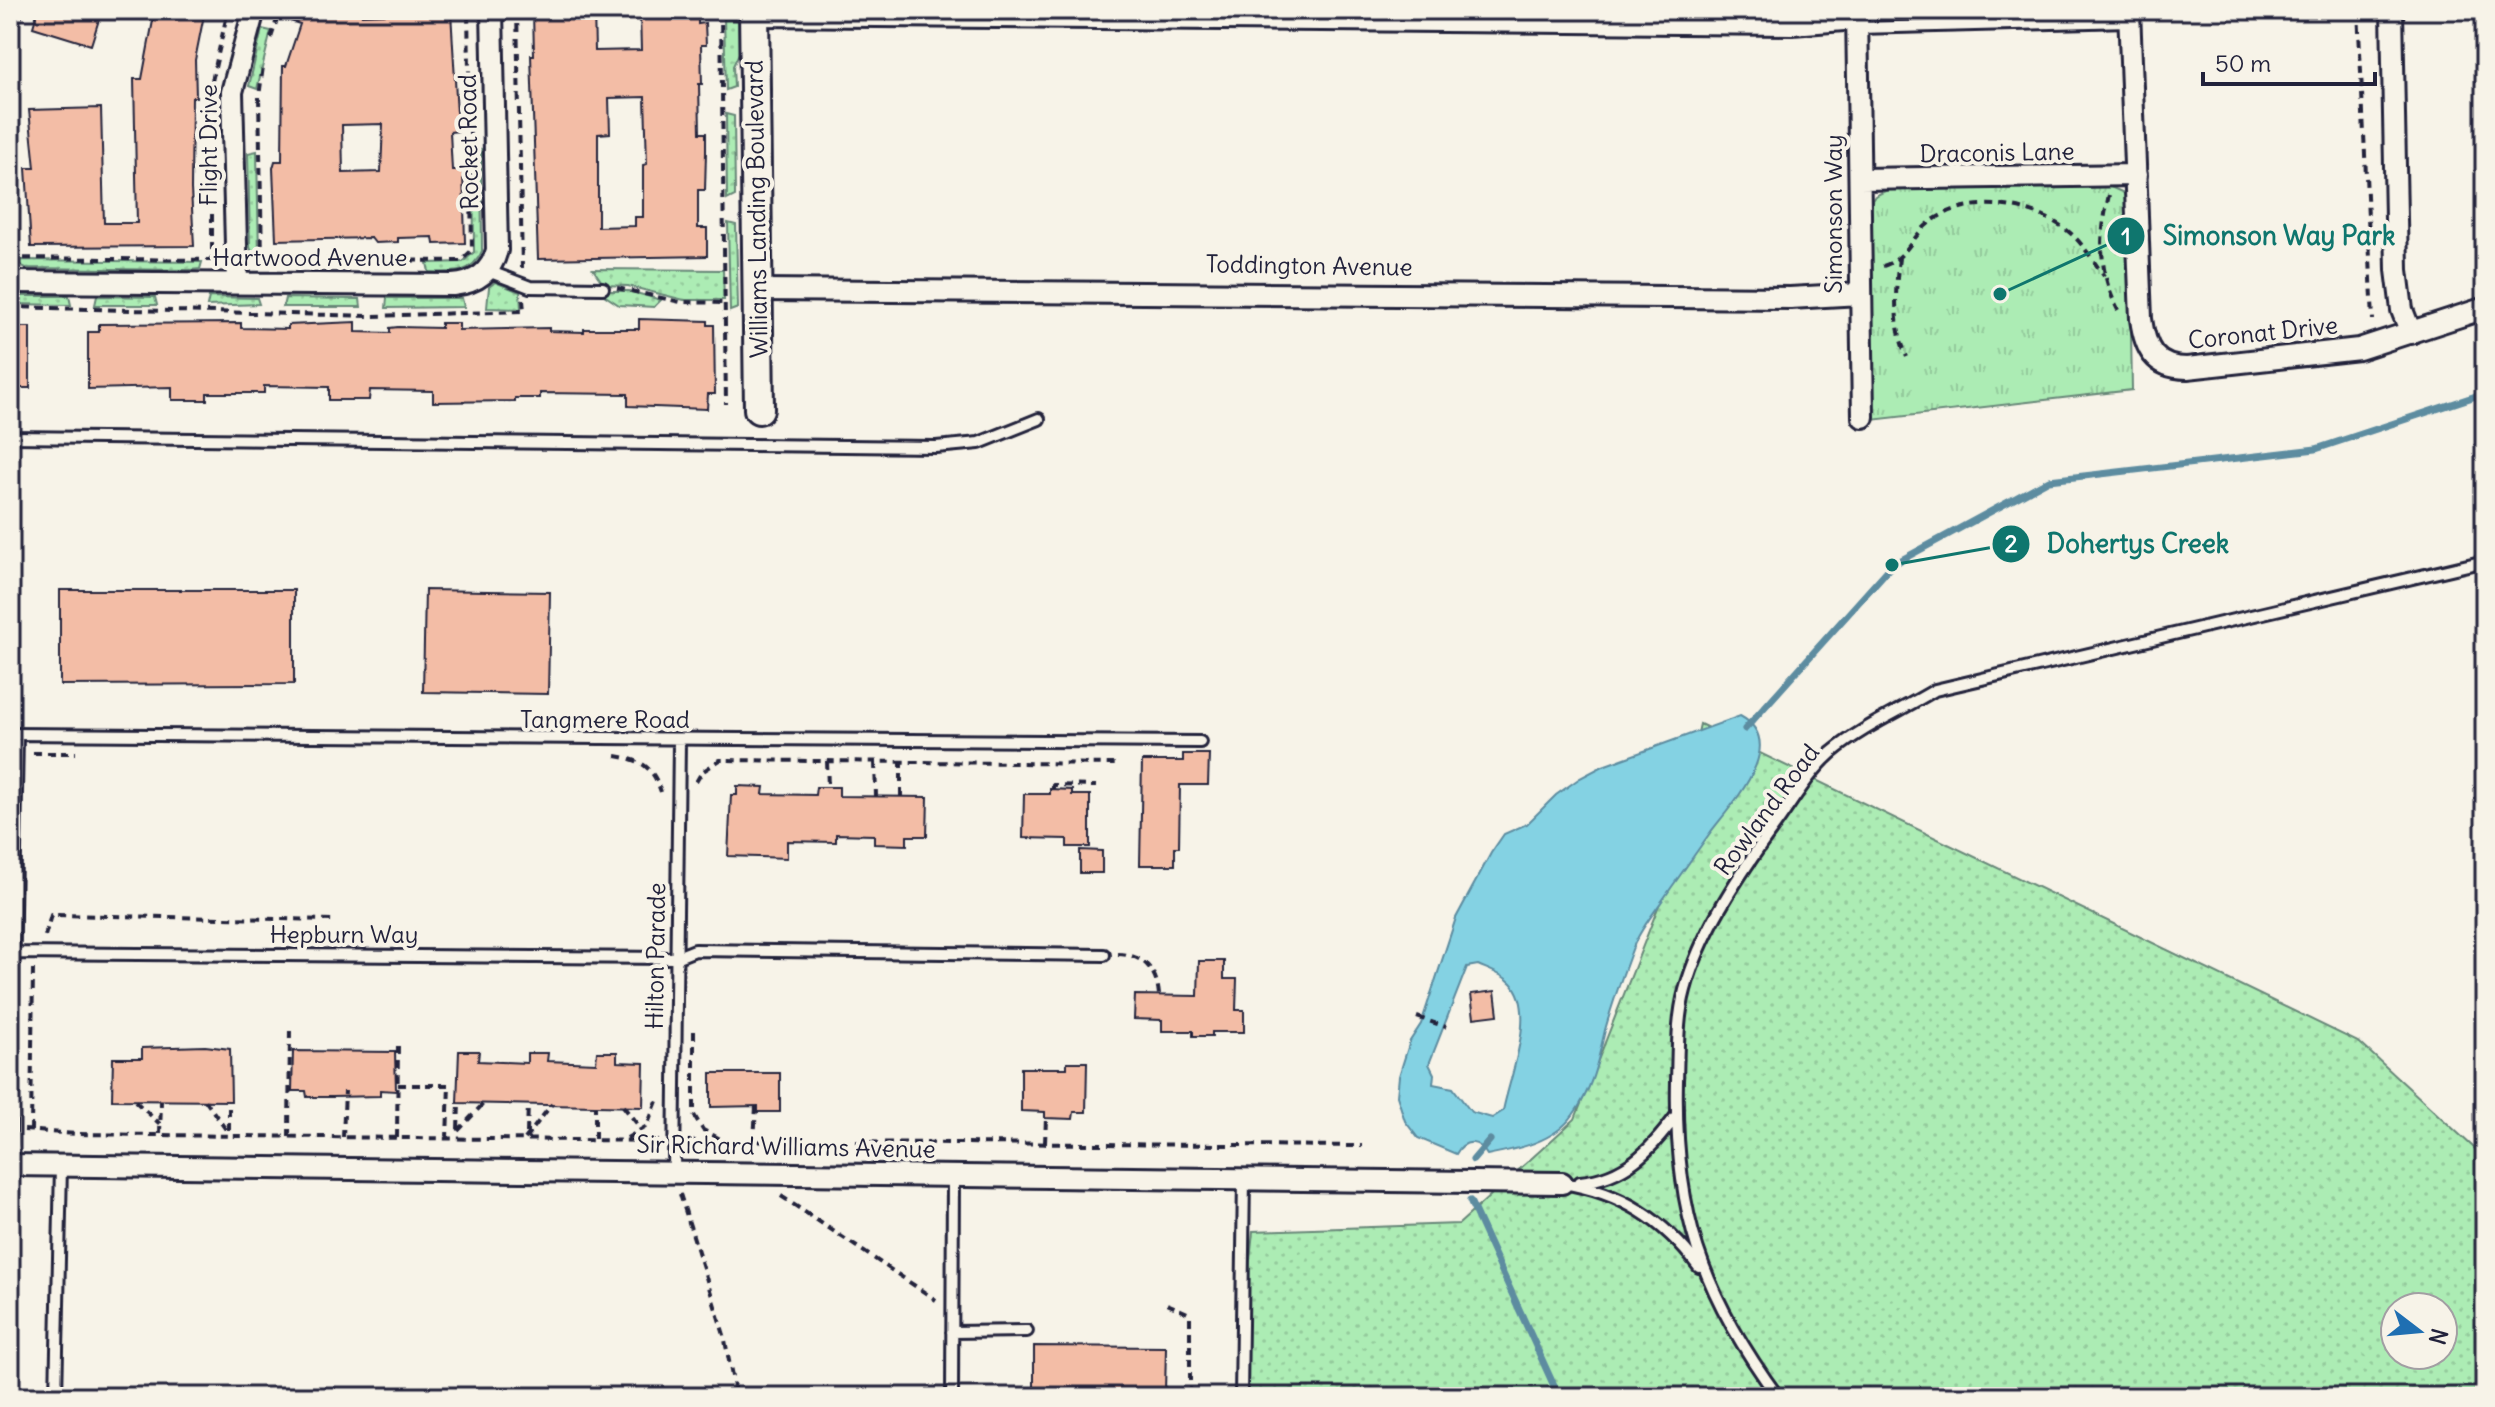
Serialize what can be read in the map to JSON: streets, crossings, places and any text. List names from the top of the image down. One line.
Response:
{"streets":{"street":["Rocket Road","Flight Drive","Draconis Lane","Williams Landing Boulevard","Simonson Way","Hartwood Avenue","Toddington Avenue","Coronat Drive","Sir Richard Williams Avenue"],"lane":["Tangmere Road","Rowland Road","Hepburn Way","Hilton Parade"]},"crossings":[["Rocket Road","Hartwood Avenue"],["Flight Drive","Hartwood Avenue"],["Draconis Lane","Simonson Way"],["Draconis Lane","Coronat Drive"],["Williams Landing Boulevard","Toddington Avenue"],["Simonson Way","Toddington Avenue"],["Tangmere Road","Hilton Parade"],["Hepburn Way","Hilton Parade"],["Hilton Parade","Sir Richard Williams Avenue"]],"places":["Simonson Way Park","Dohertys Creek"],"scale_bar":"50 m","north":"right"}
